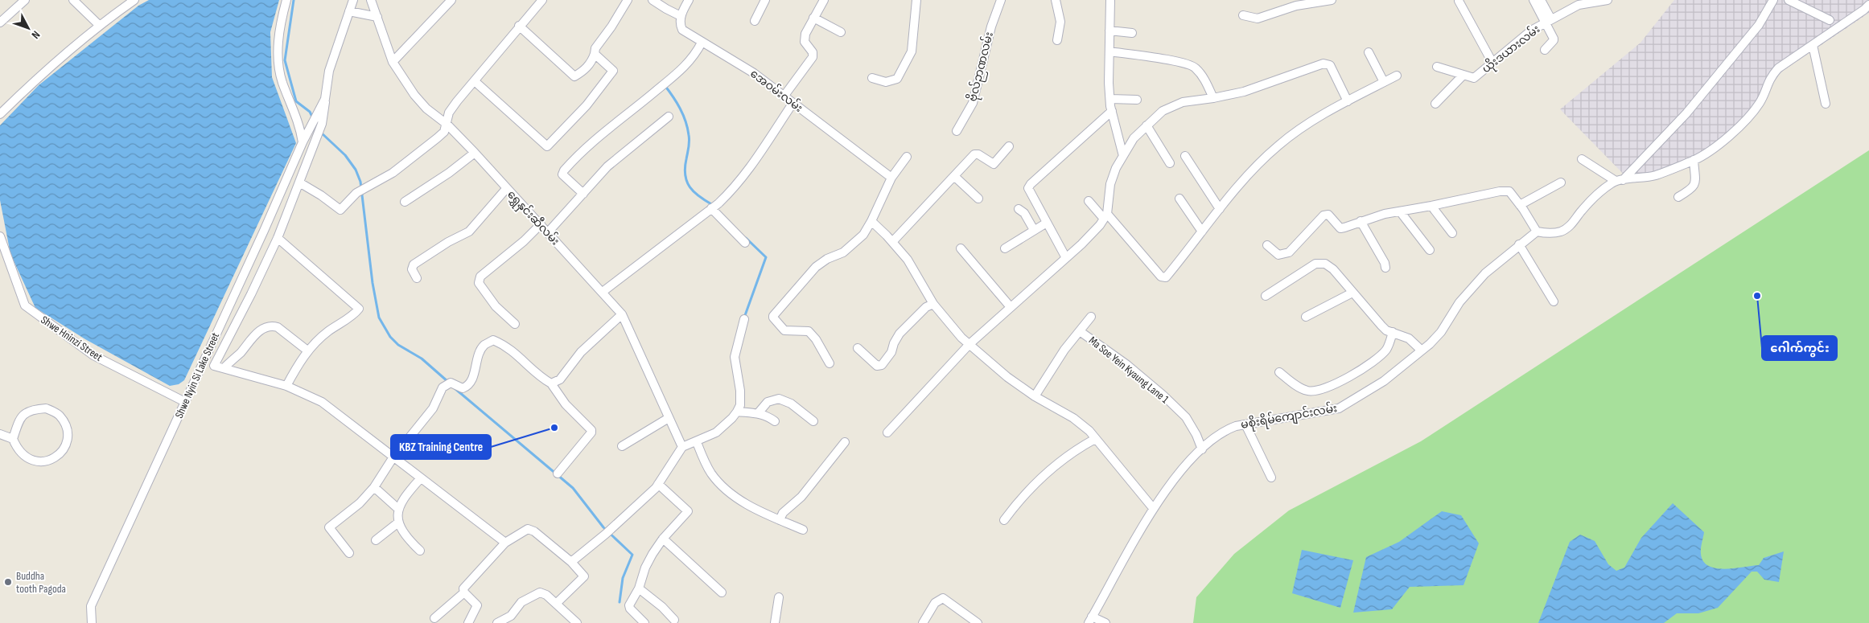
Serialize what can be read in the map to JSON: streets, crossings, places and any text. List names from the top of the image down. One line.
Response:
{"streets":{"street":["ယိုးဒယားလမ်း","ဗိုလ်ဉာဏလမ်း","အေဝမ်းလမ်း","ရွှေနှင်းဆီလမ်း","Shwe Hninzi Street","Ma Soe Yein Kyaung Lane 1","Shwe Nyin Si Lake Street","မစိုးရိမ်ကျောင်းလမ်း"]},"crossings":[["Shwe Hninzi Street","Shwe Nyin Si Lake Street"],["Ma Soe Yein Kyaung Lane 1","မစိုးရိမ်ကျောင်းလမ်း"]],"places":["ဂေါက်ကွင်း","KBZ Training Centre","Buddha tooth Pagoda"],"north":"bottom right"}
